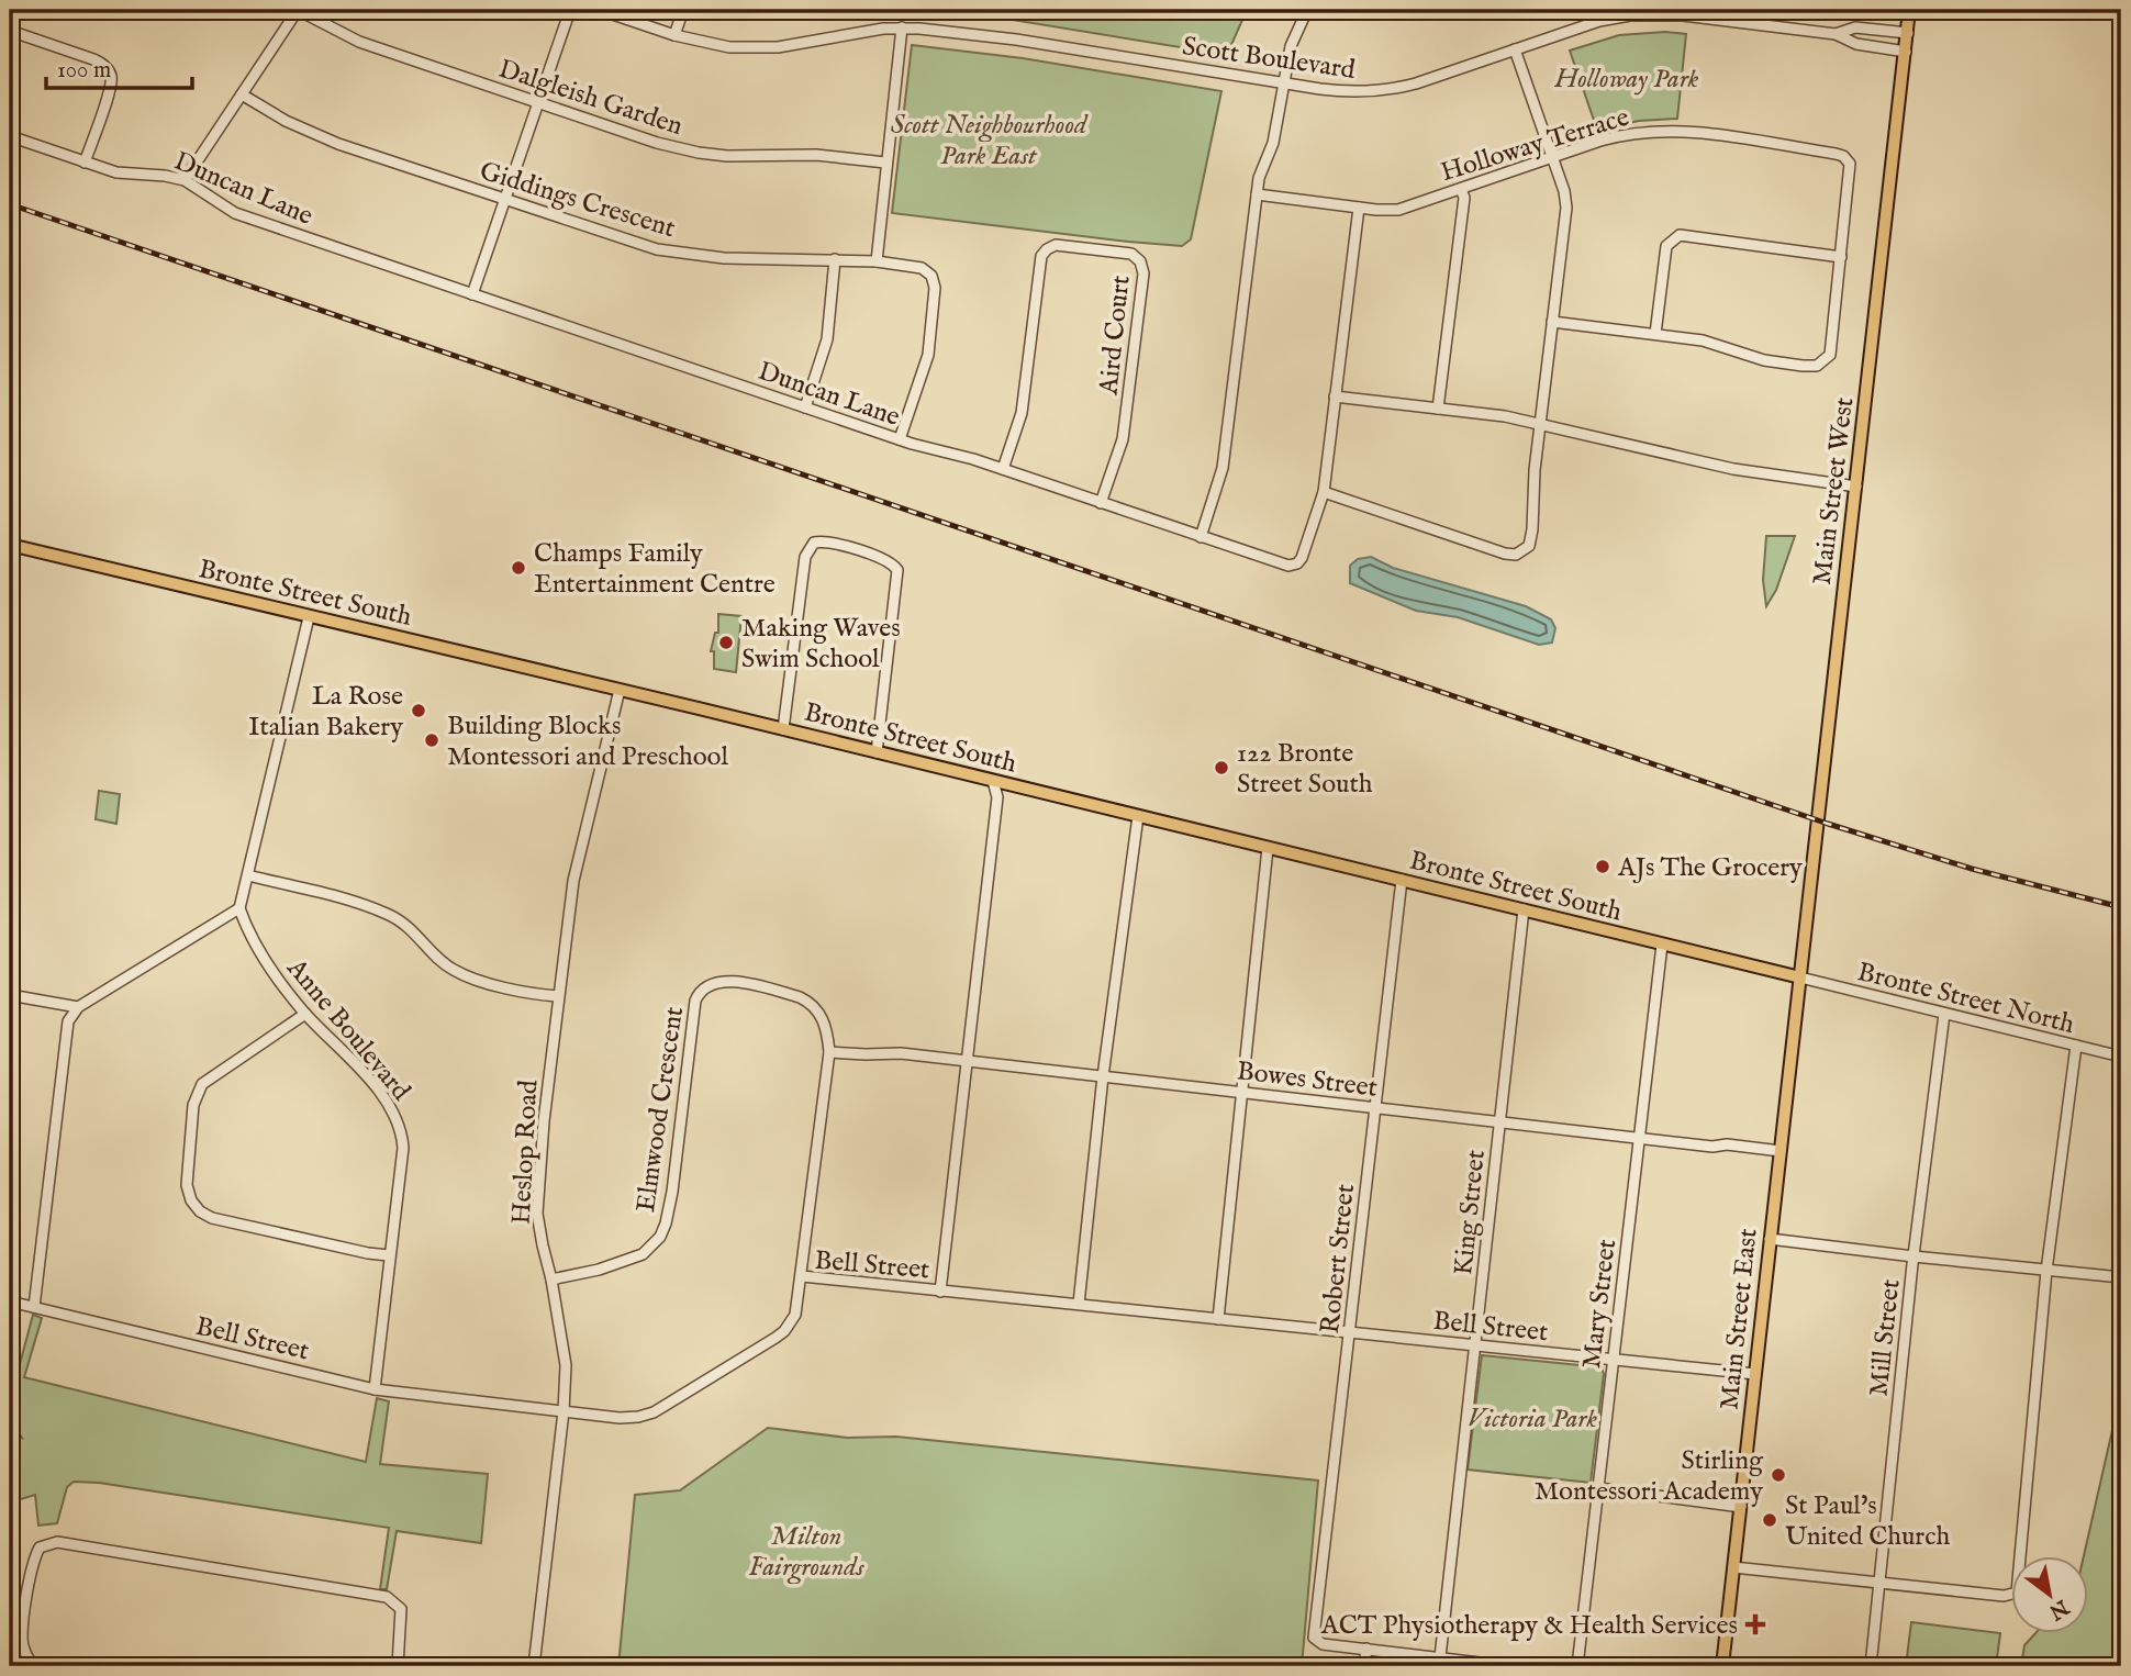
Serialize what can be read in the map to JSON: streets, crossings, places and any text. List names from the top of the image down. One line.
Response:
{"streets":{"main road":["Main Street West","Bronte Street South","Main Street East"],"street":["Scott Boulevard","Dalgleish Garden","Holloway Terrace","Duncan Lane","Giddings Crescent","Aird Court","Bronte Street North","Anne Boulevard","Bowes Street","Elmwood Crescent","Heslop Road","King Street","Robert Street","Bell Street","Mary Street","Mill Street"]},"crossings":[["Scott Boulevard","Main Street West"],["Holloway Terrace","Duncan Lane"],["Duncan Lane","Giddings Crescent"],["Duncan Lane","Aird Court"],["Main Street West","Bronte Street South"],["Main Street West","Bronte Street North"],["Main Street West","Main Street East"],["Bronte Street South","Bronte Street North"],["Bronte Street South","Heslop Road"],["Bronte Street South","King Street"],["Bronte Street South","Robert Street"],["Bronte Street South","Mary Street"],["Bronte Street South","Main Street East"],["Bronte Street North","Main Street East"],["Bronte Street North","Mill Street"],["Anne Boulevard","Bell Street"],["Bowes Street","Elmwood Crescent"],["Bowes Street","King Street"],["Bowes Street","Robert Street"],["Bowes Street","Mary Street"],["Bowes Street","Main Street East"],["Elmwood Crescent","Heslop Road"],["Elmwood Crescent","Bell Street"],["Heslop Road","Bell Street"],["King Street","Bell Street"],["Robert Street","Bell Street"],["Bell Street","Mary Street"],["Bell Street","Main Street East"]],"parks":["Holloway Park","Scott Neighbourhood Park East","Victoria Park","Milton Fairgrounds"],"places":{"other":["Champs Family Entertainment Centre","Making Waves Swim School","La Rose Italian Bakery","Building Blocks Montessori and Preschool","122 Bronte Street South","AJs The Grocery","Stirling Montessori Academy","St Paul's United Church"],"health":["ACT Physiotherapy & Health Services"]},"scale_bar":"100 m","north":"bottom right"}
